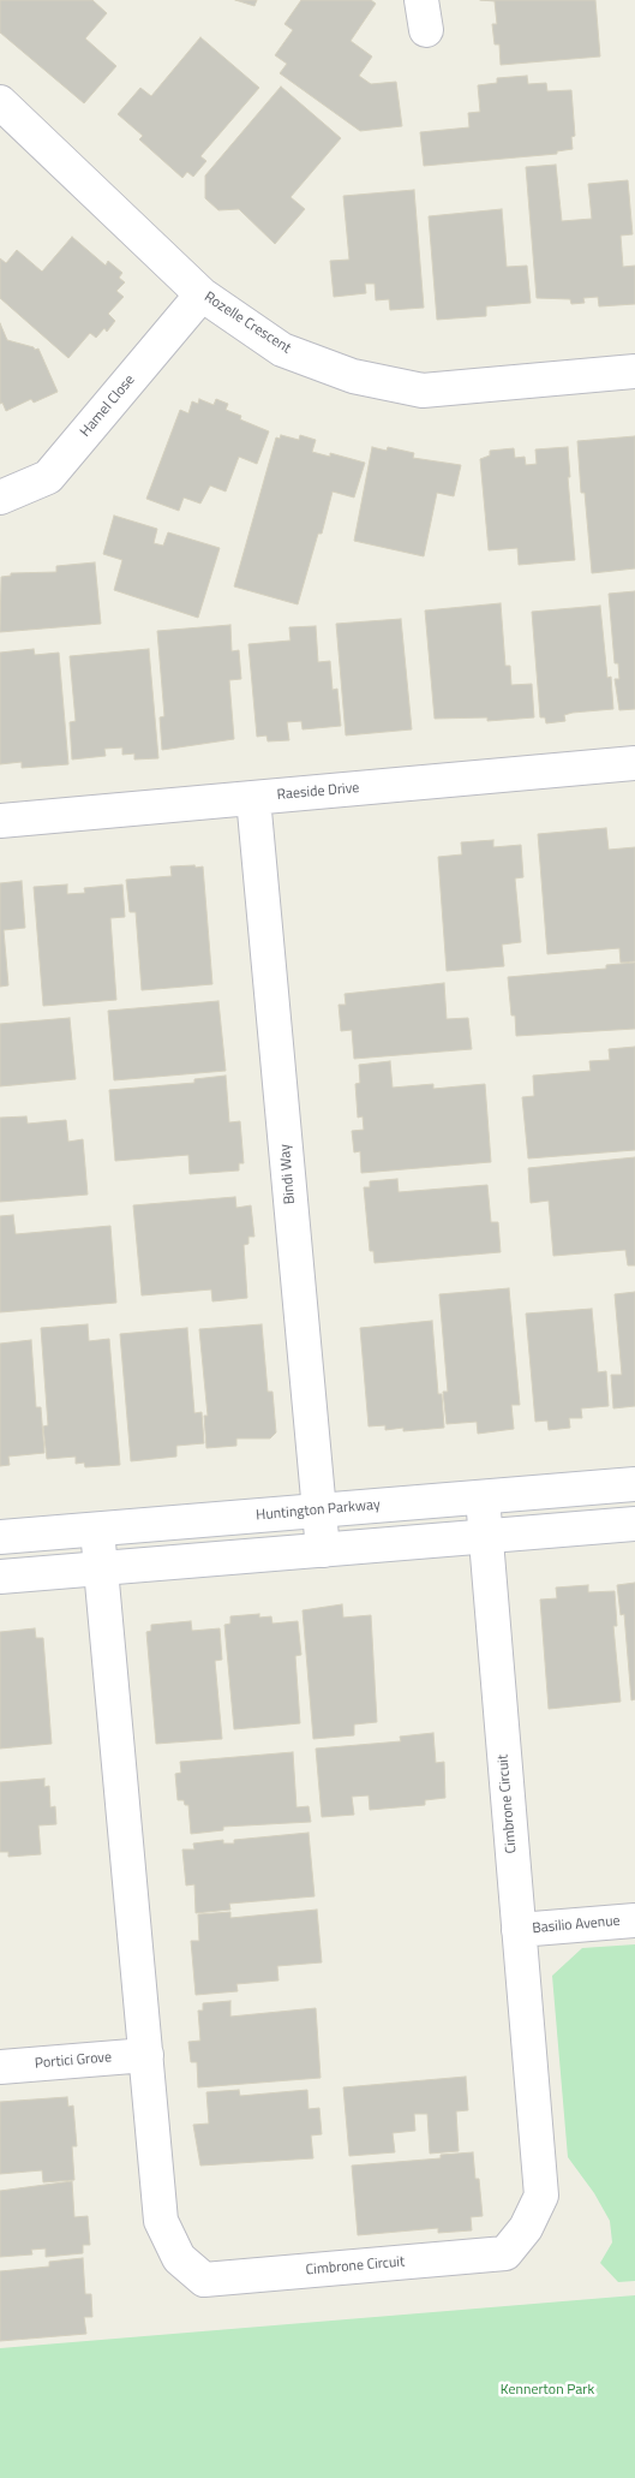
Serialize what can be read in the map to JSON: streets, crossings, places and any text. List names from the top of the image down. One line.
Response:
{"streets":{"street":["Rozelle Crescent","Hamel Close","Raeside Drive","Bindi Way","Huntington Parkway","Cimbrone Circuit","Basilio Avenue","Portici Grove"]},"crossings":[["Rozelle Crescent","Hamel Close"],["Raeside Drive","Bindi Way"],["Bindi Way","Huntington Parkway"],["Huntington Parkway","Cimbrone Circuit"],["Cimbrone Circuit","Basilio Avenue"],["Cimbrone Circuit","Portici Grove"]],"parks":["Kennerton Park"]}
